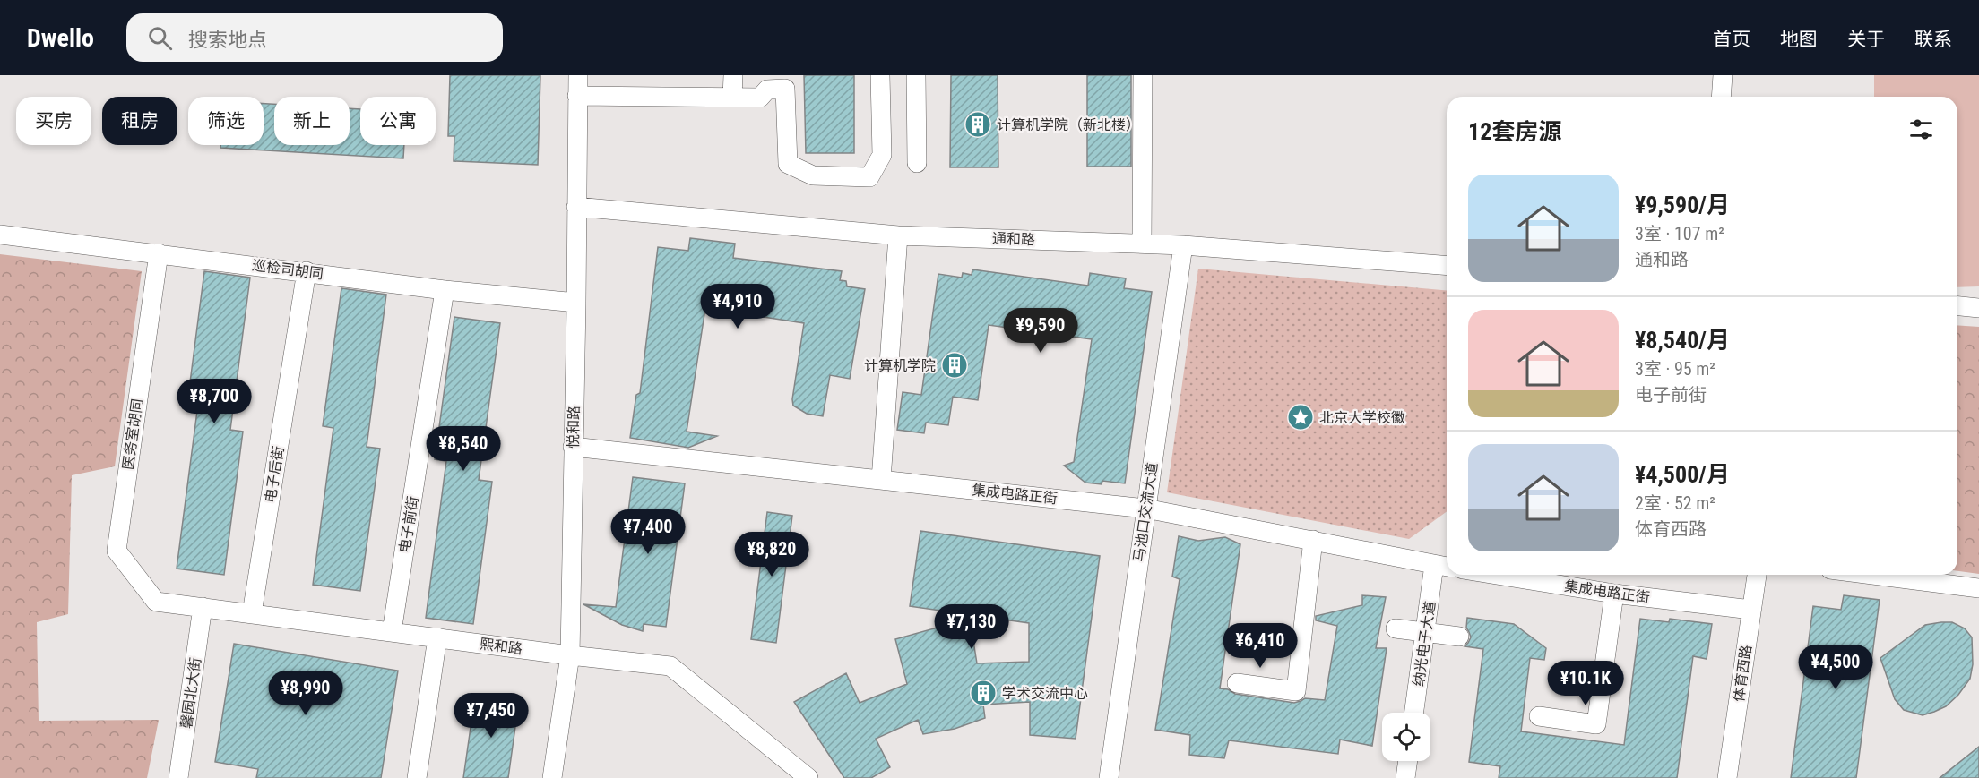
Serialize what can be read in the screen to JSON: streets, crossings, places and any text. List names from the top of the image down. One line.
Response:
{"streets":{"street":["通和路","巡检司胡同","悦和路","医务室胡同","电子后街","集成电路正街","马池口交流大道","电子前街","纳光电子大道","熙和路","体育西路","馨园北大街"]},"crossings":[["通和路","悦和路"],["通和路","马池口交流大道"],["巡检司胡同","悦和路"],["巡检司胡同","医务室胡同"],["巡检司胡同","电子后街"],["巡检司胡同","电子前街"],["悦和路","集成电路正街"],["悦和路","熙和路"],["医务室胡同","熙和路"],["电子后街","熙和路"],["集成电路正街","马池口交流大道"],["集成电路正街","纳光电子大道"],["集成电路正街","体育西路"],["电子前街","熙和路"],["熙和路","馨园北大街"]],"places":{"building":["计算机学院（新北楼）","计算机学院","学术交流中心"],"place":["北京大学校徽"]},"page":{"header":"Dwello","search":"搜索地点","nav":["首页","地图","关于","联系"],"chip":["买房","租房","筛选","新上","公寓"],"heading":"12套房源","list":[{"name":"¥9,590/月","note":"3室 · 107 m² · 通和路"},{"name":"¥8,540/月","note":"3室 · 95 m² · 电子前街"},{"name":"¥4,500/月","note":"2室 · 52 m² · 体育西路"}],"price":["¥4,910","¥9,590","¥8,700","¥8,540","¥7,400","¥8,820","¥7,130","¥6,410","¥4,500","¥10.1K","¥8,990","¥7,450"]}}
